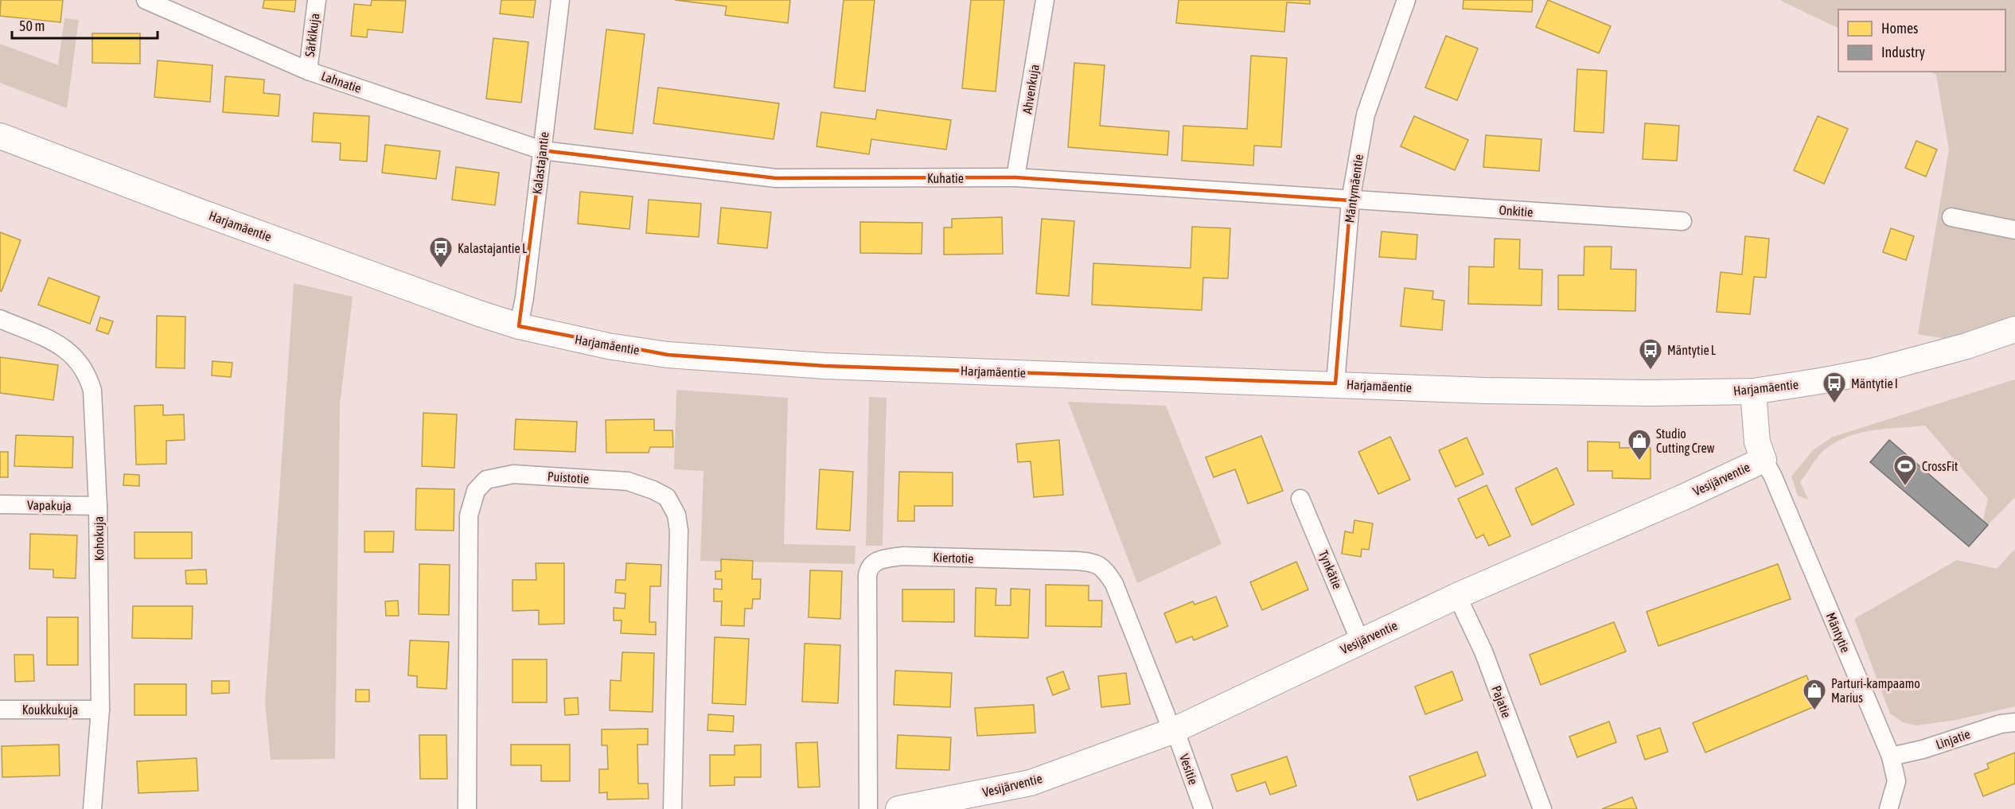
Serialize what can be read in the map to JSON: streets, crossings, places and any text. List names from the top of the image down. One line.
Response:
{"streets":{"street":["Särkikuja","Lahnatie","Ahvenkuja","Kalastajantie","Kuhatie","Mäntymäentie","Onkitie","Harjamäentie","Puistotie","Vesijärventie","Vapakuja","Kohokuja","Kiertotie","Tynkätie","Mäntytie","Pajatie","Koukkukuja","Linjatie","Vesitie"]},"crossings":[["Särkikuja","Lahnatie"],["Lahnatie","Kalastajantie"],["Lahnatie","Kuhatie"],["Ahvenkuja","Kuhatie"],["Kalastajantie","Kuhatie"],["Kalastajantie","Harjamäentie"],["Kuhatie","Mäntymäentie"],["Kuhatie","Onkitie"],["Mäntymäentie","Onkitie"],["Mäntymäentie","Harjamäentie"],["Harjamäentie","Vesijärventie"],["Vesijärventie","Kiertotie"],["Vesijärventie","Tynkätie"],["Vesijärventie","Mäntytie"],["Vesijärventie","Pajatie"],["Vesijärventie","Vesitie"],["Vapakuja","Kohokuja"],["Kohokuja","Koukkukuja"],["Kiertotie","Vesitie"],["Mäntytie","Linjatie"]],"places":{"bus stop":["Kalastajantie L","Mäntytie L","Mäntytie I"],"shop":["Studio Cutting Crew","Parturi-kampaamo Marius"],"sports":["CrossFit"]},"legend":["Homes","Industry"],"scale_bar":"50 m"}
